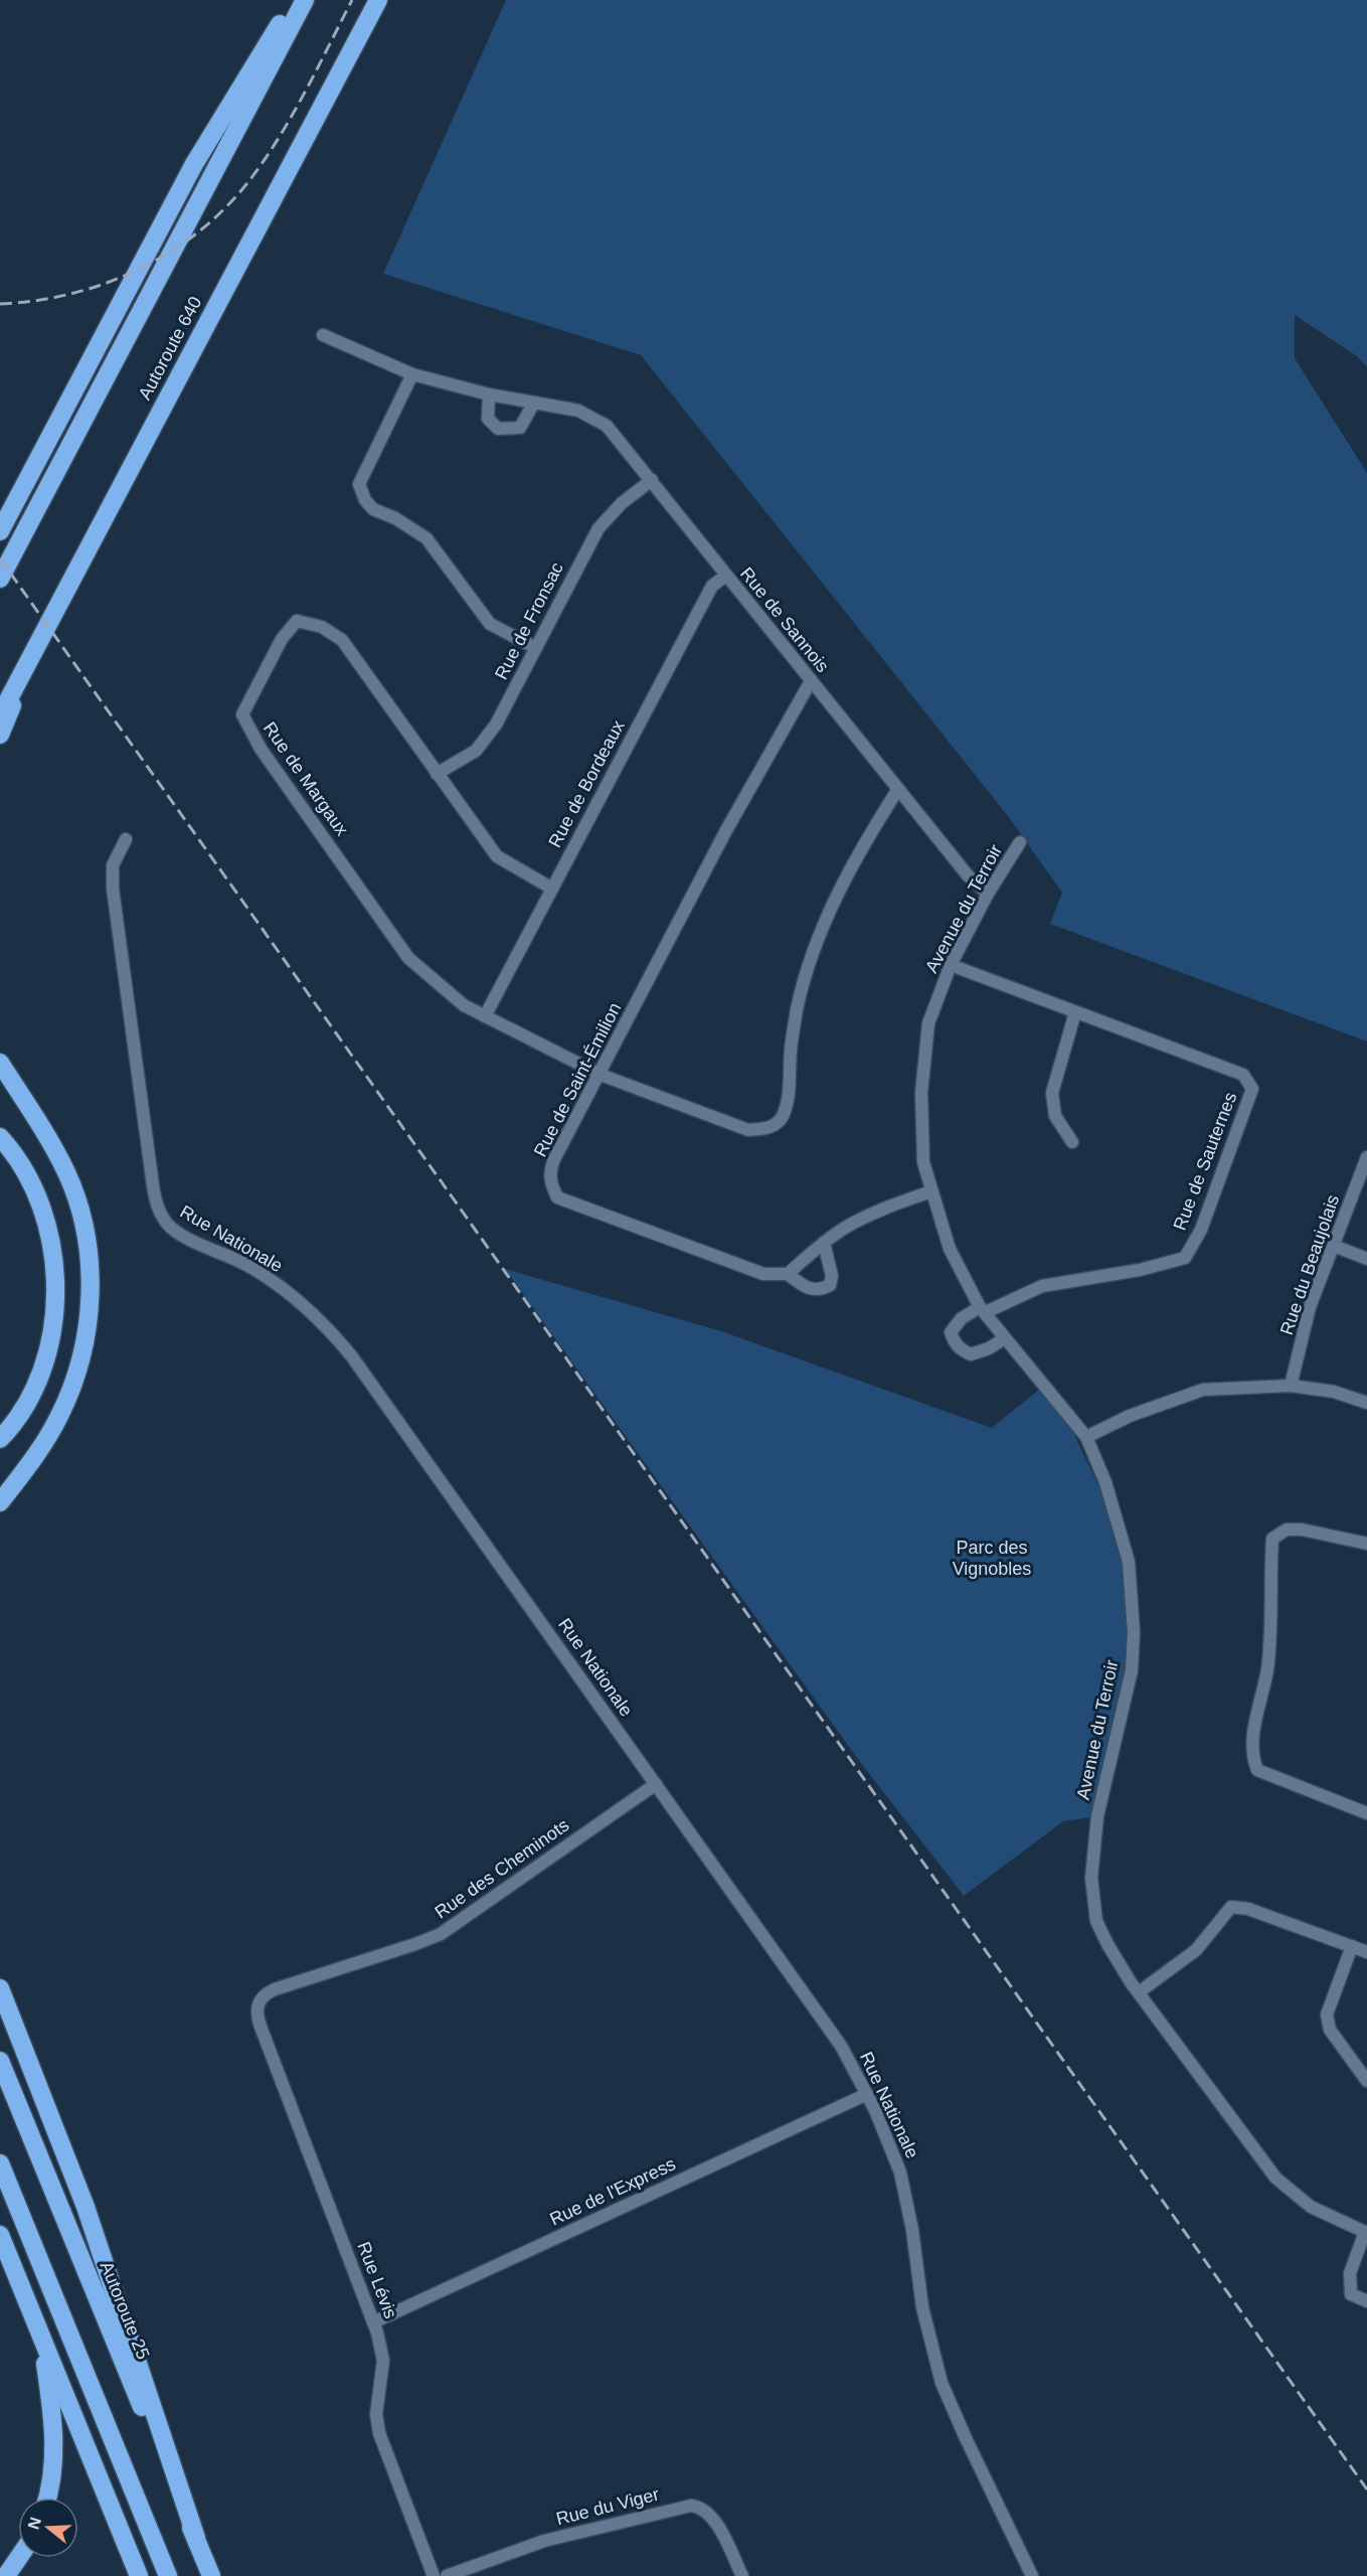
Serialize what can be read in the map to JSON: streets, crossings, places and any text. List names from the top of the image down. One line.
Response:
{"streets":{"highway":["Autoroute 640","Autoroute 25"],"street":["Rue de Sannois","Rue de Fronsac","Rue de Margaux","Rue de Bordeaux","Avenue du Terroir","Rue de Saint-Émilion","Rue de Sauternes","Rue Nationale","Rue du Beaujolais","Rue des Cheminots","Rue de l'Express","Rue Lévis","Rue du Viger"]},"crossings":[["Rue de Sannois","Rue de Fronsac"],["Rue de Sannois","Rue de Margaux"],["Rue de Sannois","Rue de Bordeaux"],["Rue de Sannois","Avenue du Terroir"],["Rue de Sannois","Rue de Saint-Émilion"],["Rue de Fronsac","Rue de Margaux"],["Rue de Margaux","Rue de Bordeaux"],["Rue de Margaux","Rue de Saint-Émilion"],["Avenue du Terroir","Rue de Sauternes"],["Rue Nationale","Rue des Cheminots"],["Rue Nationale","Rue de l'Express"],["Rue des Cheminots","Rue Lévis"],["Rue de l'Express","Rue Lévis"]],"parks":["Parc des Vignobles"],"north":"left"}
